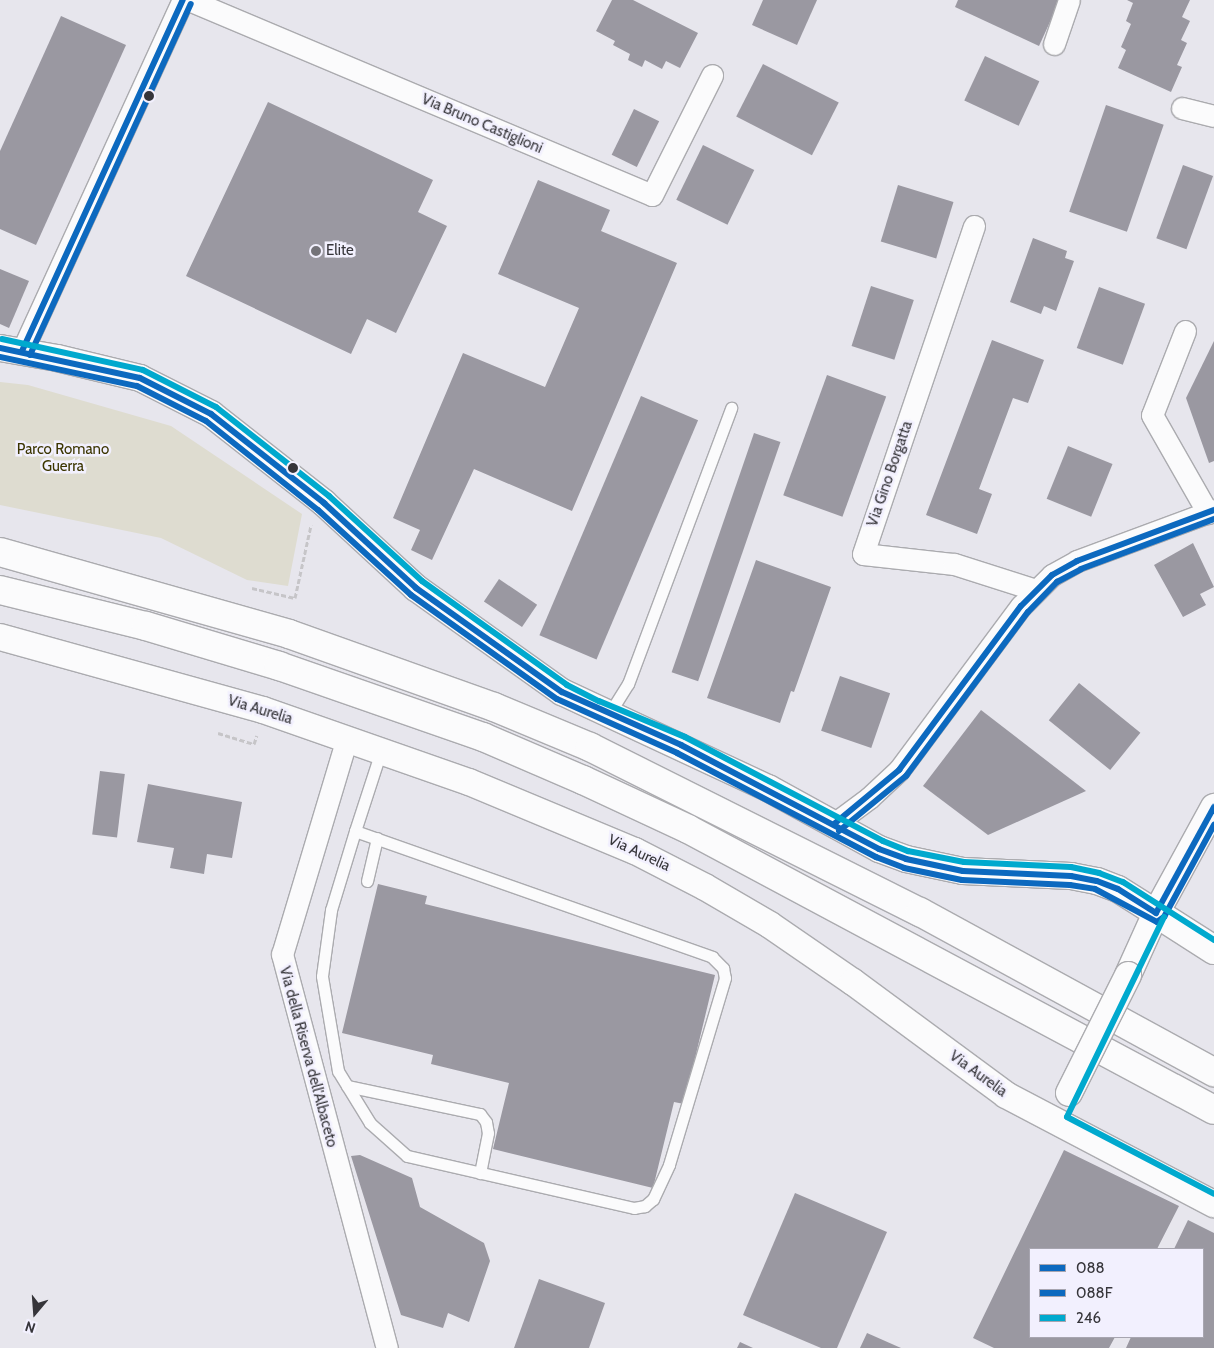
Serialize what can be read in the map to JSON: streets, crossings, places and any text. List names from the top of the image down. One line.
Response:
{"streets":{"street":["Via Bruno Castiglioni","Via Gino Borgatta","Via Aurelia","Via della Riserva dell'Albaceto"]},"crossings":[["Via Aurelia","Via della Riserva dell'Albaceto"]],"parks":["Parco Romano Guerra"],"places":["Elite"],"lines":["transit line 088","transit line 088F","transit line 246"],"legend":["088","088F","246"],"north":"bottom"}
